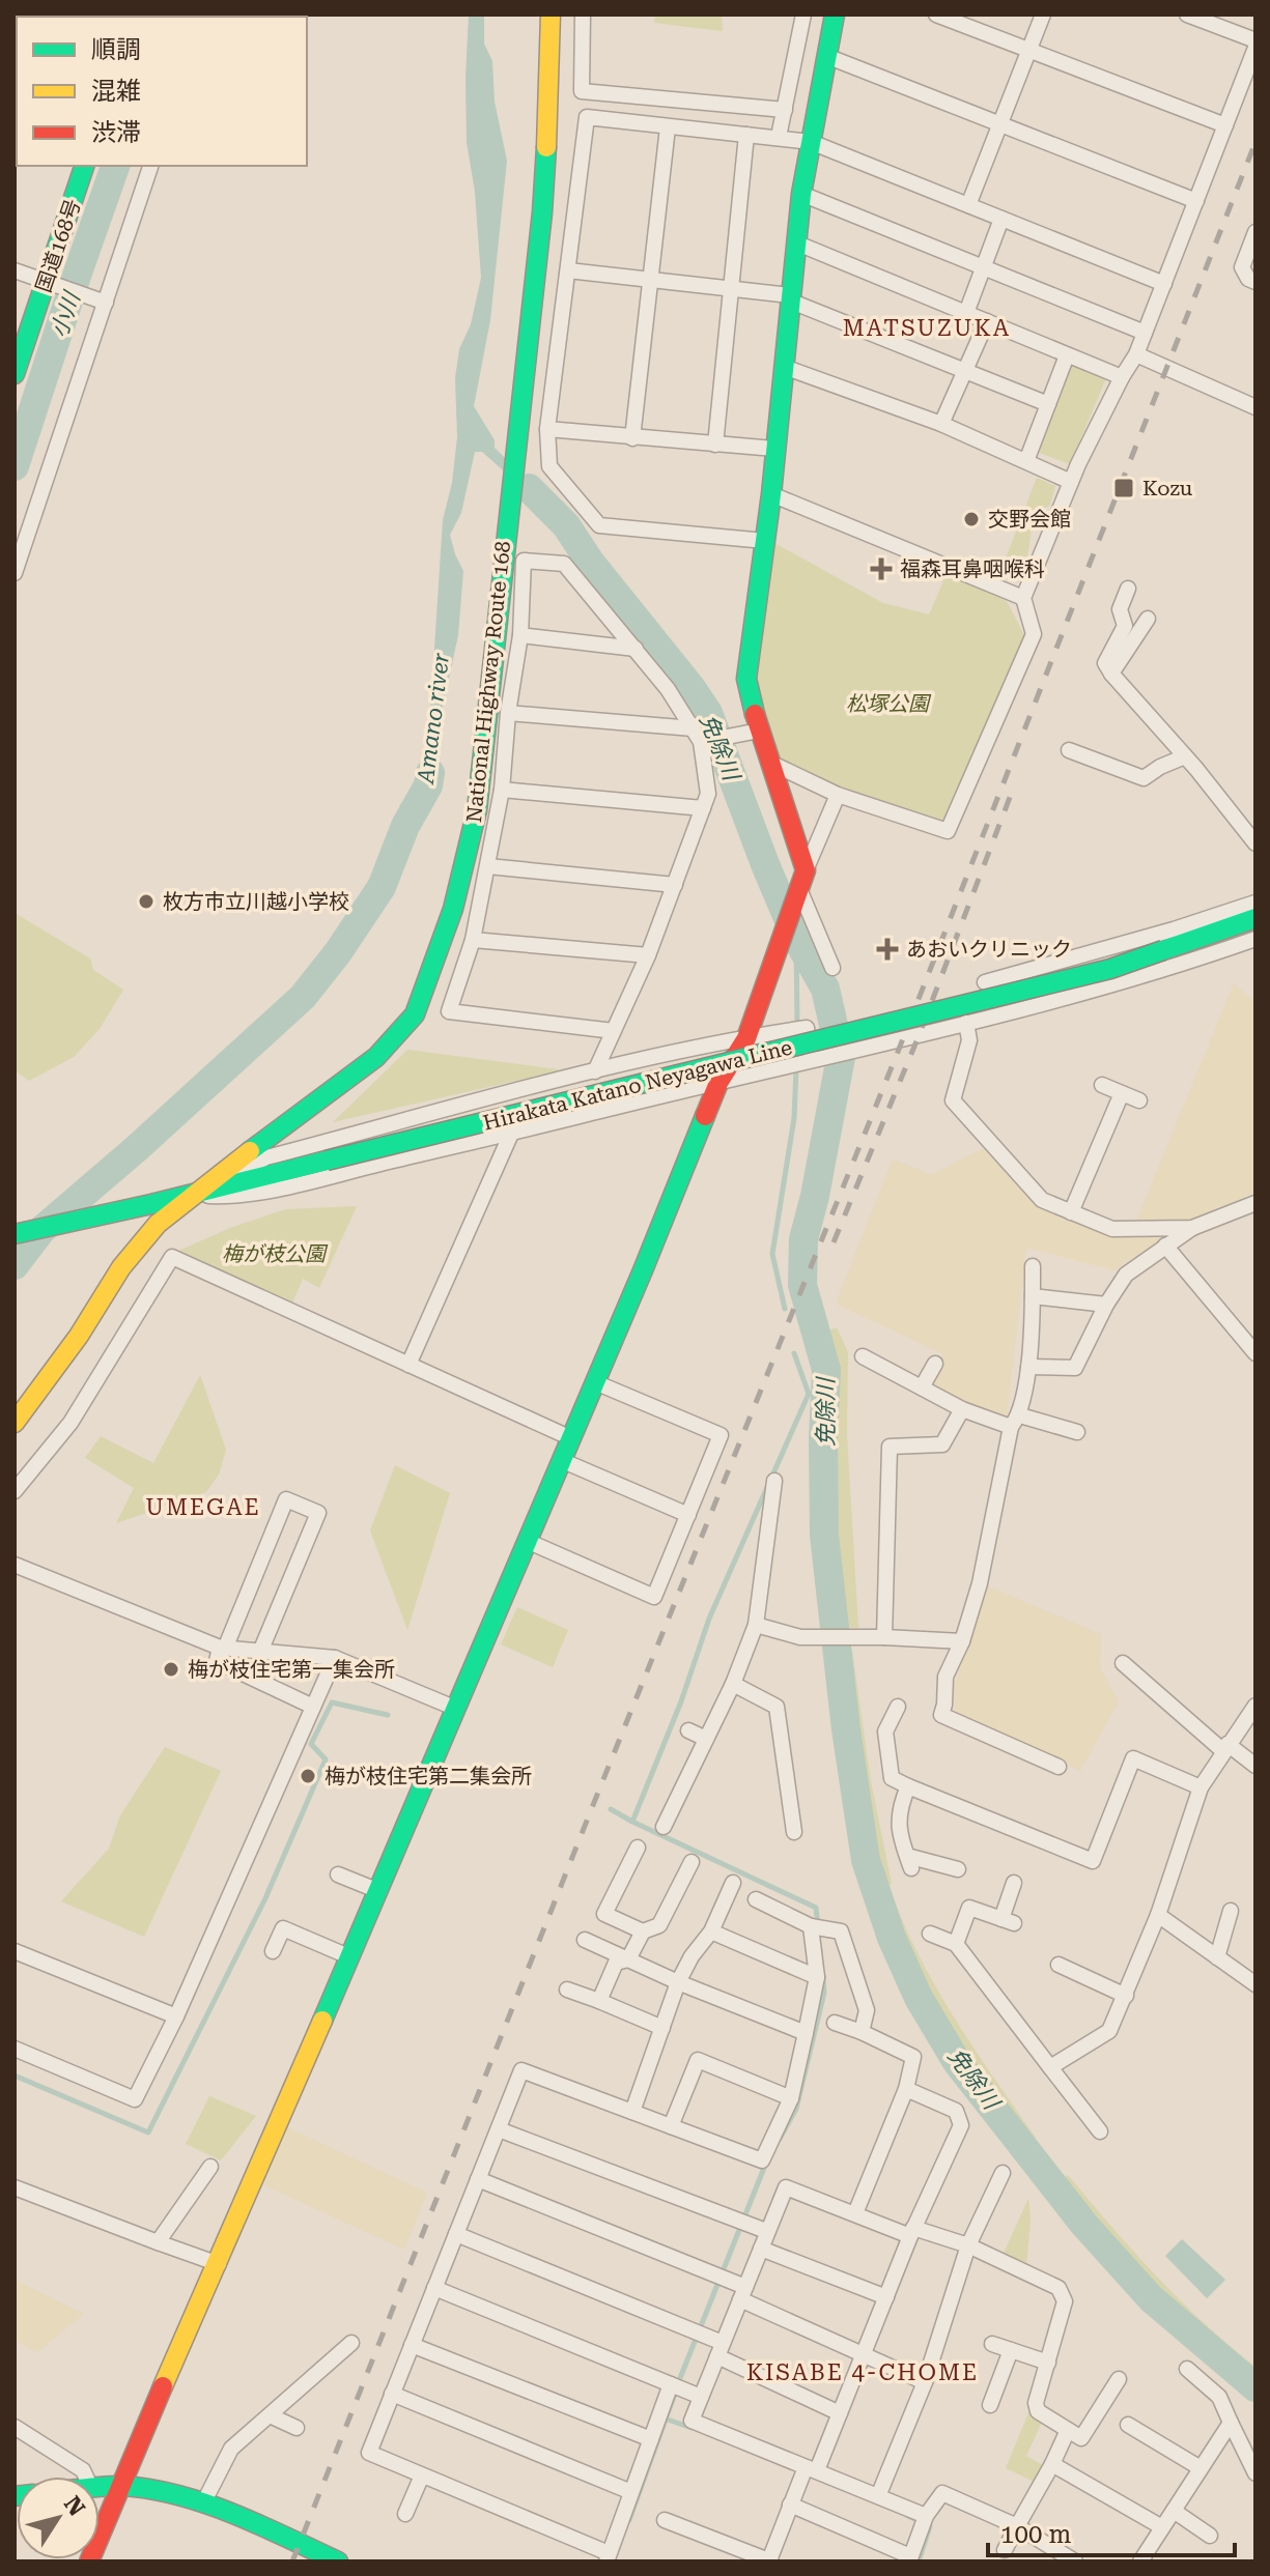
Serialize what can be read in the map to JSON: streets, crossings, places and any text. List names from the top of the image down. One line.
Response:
{"streets":{"main road":["国道168号","National Highway Route 168","Hirakata Katano Neyagawa Line"]},"crossings":[["National Highway Route 168","Hirakata Katano Neyagawa Line"]],"districts":["MATSUZUKA","UMEGAE","KISABE 4-CHOME"],"water":["小川","Amano river","免除川"],"parks":["松塚公園","梅が枝公園"],"places":{"transit":["Kozu"],"other":["交野会館","枚方市立川越小学校","梅が枝住宅第一集会所","梅が枝住宅第二集会所"],"health":["福森耳鼻咽喉科","あおいクリニック"]},"legend":["順調","混雑","渋滞"],"scale_bar":"100 m","north":"top right"}
